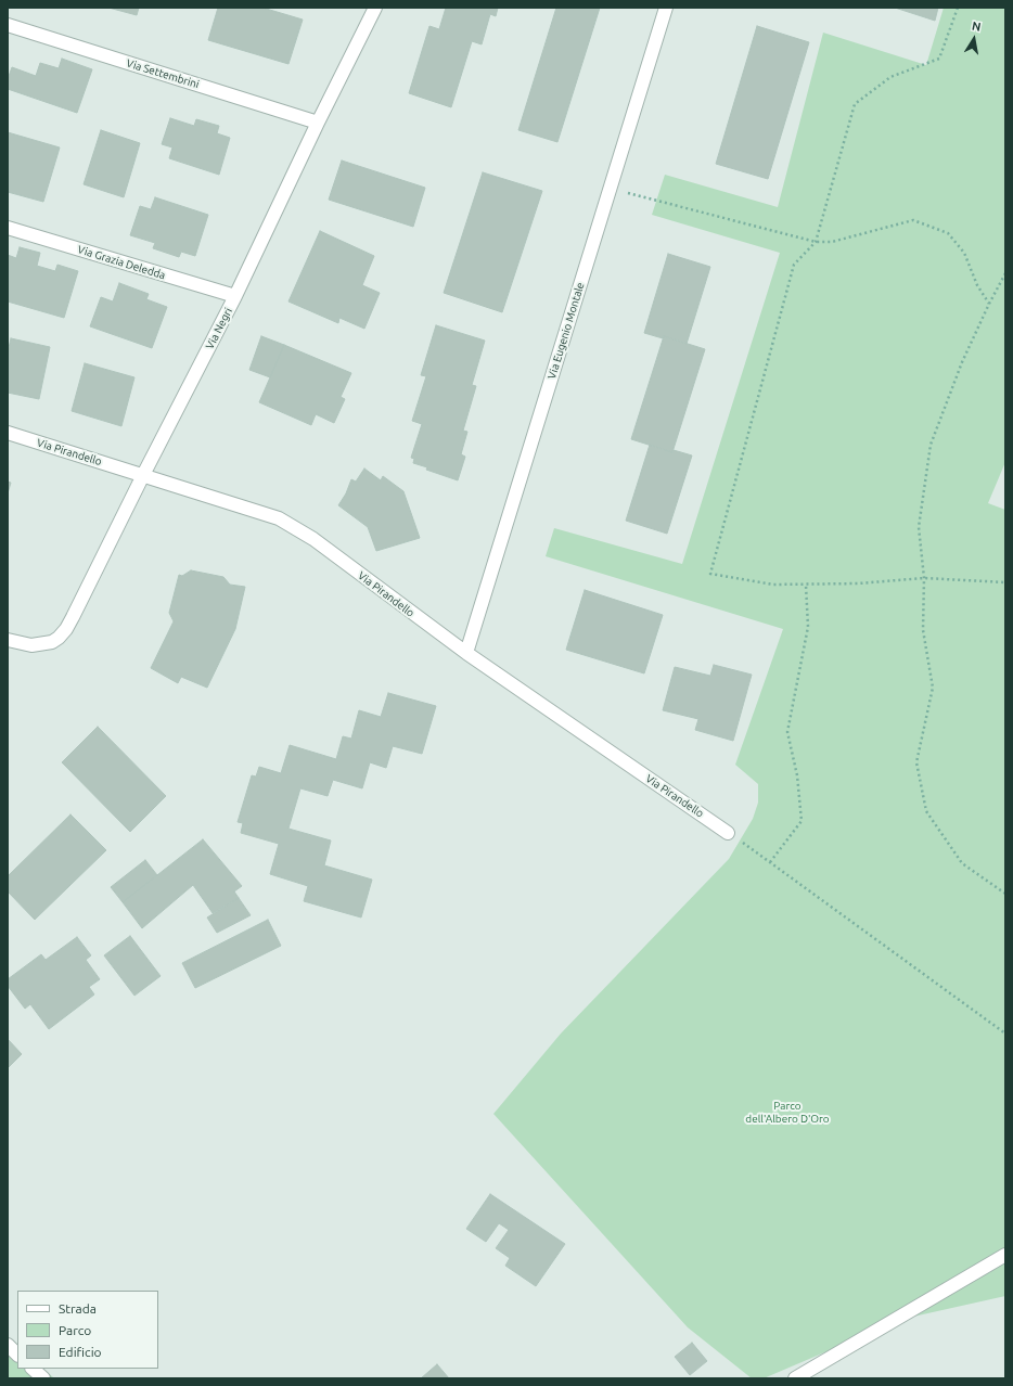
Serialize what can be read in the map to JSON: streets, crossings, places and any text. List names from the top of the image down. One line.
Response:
{"streets":{"street":["Via Settembrini","Via Grazia Deledda","Via Negri","Via Eugenio Montale","Via Pirandello"]},"crossings":[["Via Settembrini","Via Negri"],["Via Grazia Deledda","Via Negri"],["Via Negri","Via Pirandello"],["Via Eugenio Montale","Via Pirandello"]],"parks":["Parco dell'Albero D'Oro"],"legend":["Strada","Parco","Edificio"],"north":"top"}
